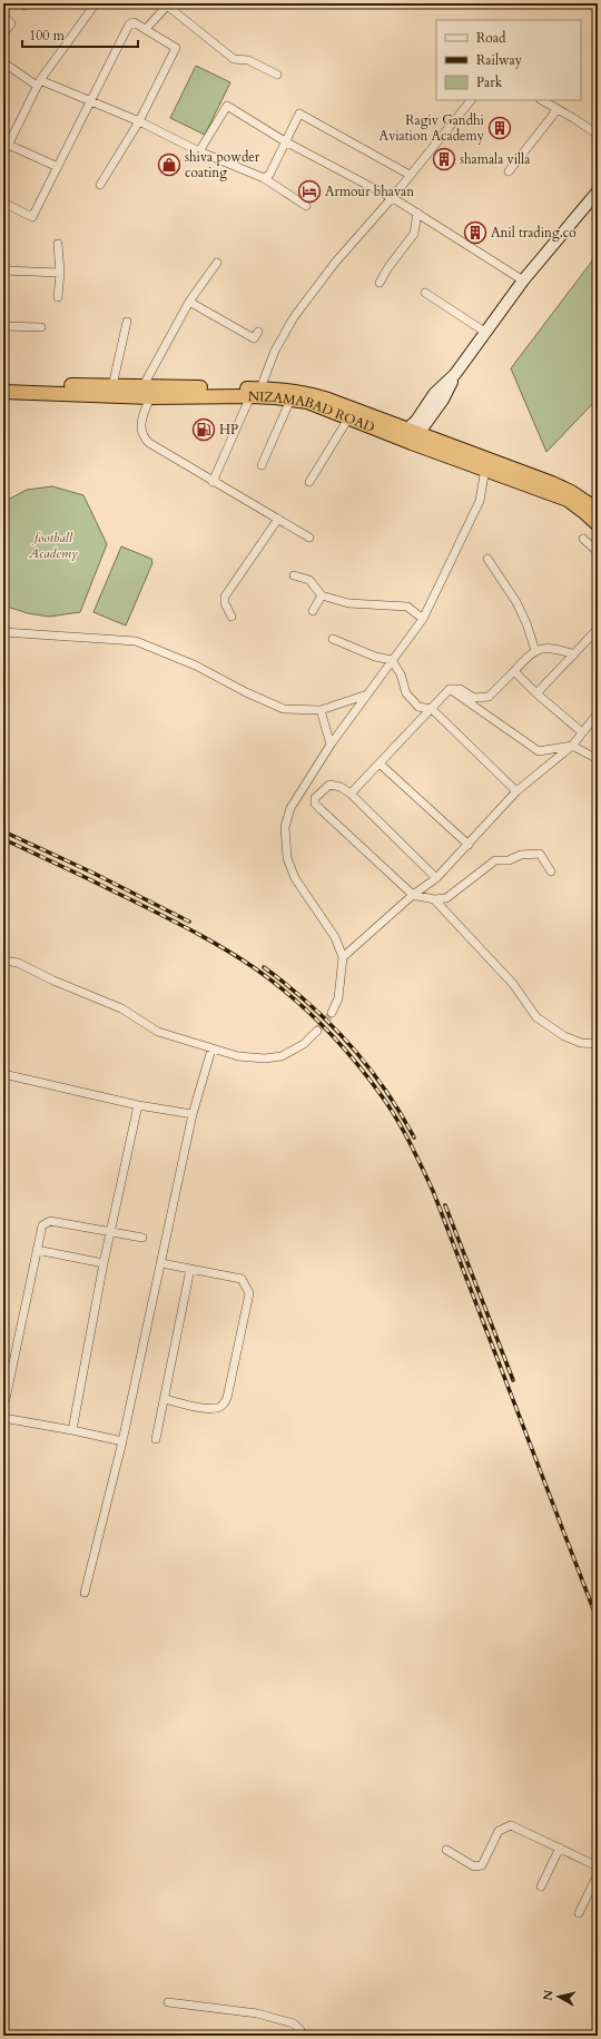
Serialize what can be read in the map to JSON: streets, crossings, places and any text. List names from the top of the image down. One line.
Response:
{"streets":{"highway":["NIZAMABAD ROAD"]},"parks":["football Academy"],"places":{"building":["Ragiv Gandhi Aviation Academy","shamala villa","Anil trading.co"],"shop":["shiva powder coating"],"hotel":["Armour bhavan"],"fuel station":["HP"]},"legend":["Road","Railway","Park"],"scale_bar":"100 m","north":"left"}
